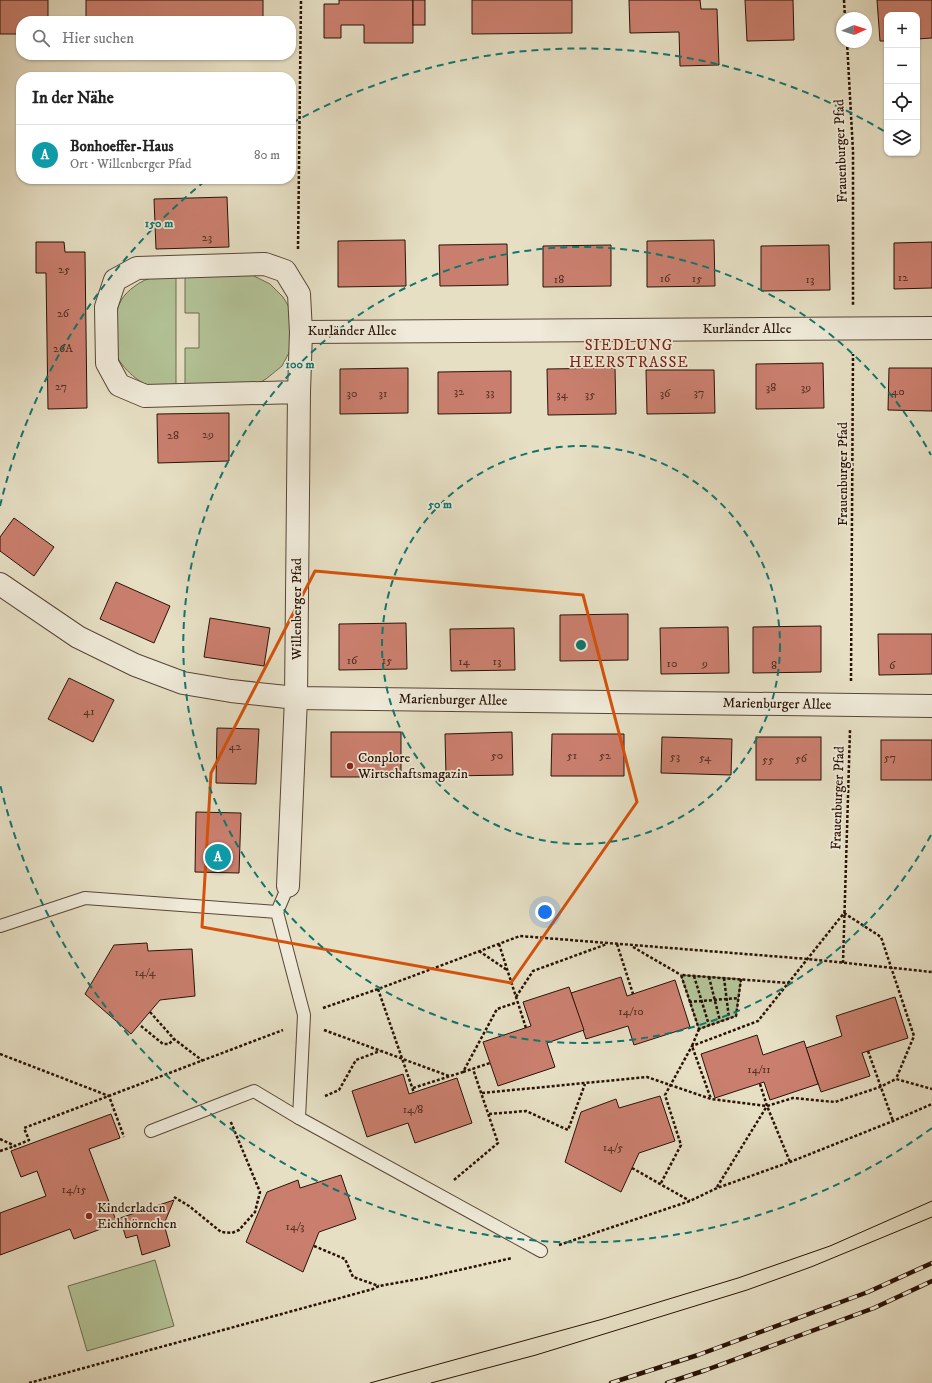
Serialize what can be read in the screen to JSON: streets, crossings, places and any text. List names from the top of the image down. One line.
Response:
{"streets":{"street":["Kurländer Allee","Willenberger Pfad","Marienburger Allee"],"path":["Frauenburger Pfad"]},"crossings":[["Frauenburger Pfad","Kurländer Allee"],["Frauenburger Pfad","Marienburger Allee"],["Kurländer Allee","Willenberger Pfad"],["Willenberger Pfad","Marienburger Allee"]],"districts":["SIEDLUNG HEERSTRASSE"],"places":["Conplore Wirtschaftsmagazin","Kinderladen Eichhörnchen"],"house_numbers":["23","25","12","16","15","18","13","26","26A","27","38","39","32","40","33","37","30","31","36","34","35","29","28","16","15","14","13","10","9","8","6","41","42","50","51","52","53","54","57","56","55","14/4","14/10","14/11","14/8","14/5","14/15","14/3"],"north":"right","page":{"map_buttons":["+","−"],"search":"Hier suchen","heading":"In der Nähe","list":[{"mark":"A","name":"Bonhoeffer-Haus","note":"Ort · Willenberger Pfad","value":"80 m"}],"pins":"A"},"rings":["150 m","100 m","50 m"]}
